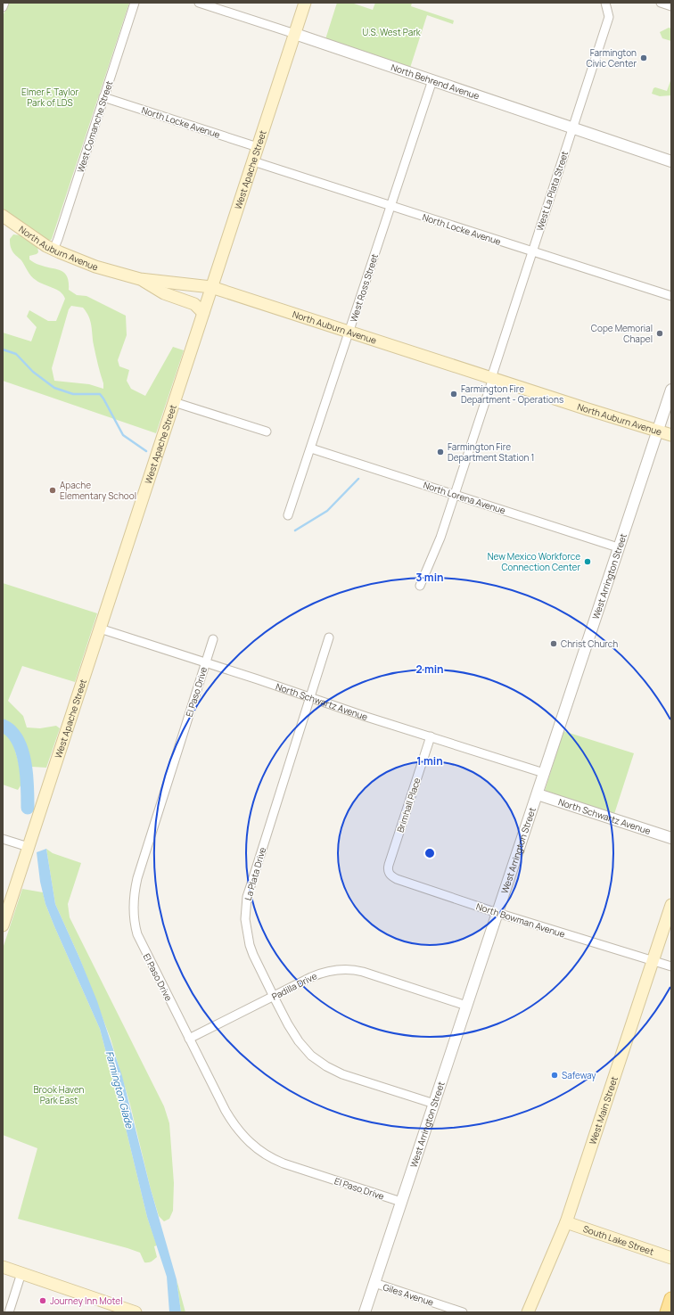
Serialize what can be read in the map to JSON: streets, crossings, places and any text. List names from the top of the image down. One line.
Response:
{"streets":{"main road":["West Apache Street","North Auburn Avenue","West Main Street","South Lake Street"],"street":["North Behrend Avenue","North Locke Avenue","West Comanche Street","West La Plata Street","West Ross Street","North Lorena Avenue","West Arrington Street","El Paso Drive","North Schwartz Avenue","Brimhall Place","La Plata Drive","North Bowman Avenue","Padilla Drive","Giles Avenue"]},"crossings":[["North Behrend Avenue","West Apache Street"],["North Behrend Avenue","West La Plata Street"],["North Behrend Avenue","West Ross Street"],["North Locke Avenue","West Comanche Street"],["North Locke Avenue","West Apache Street"],["North Locke Avenue","West La Plata Street"],["North Locke Avenue","West Ross Street"],["West Comanche Street","North Auburn Avenue"],["West Apache Street","North Auburn Avenue"],["West Apache Street","North Schwartz Avenue"],["West La Plata Street","North Auburn Avenue"],["West La Plata Street","North Lorena Avenue"],["North Auburn Avenue","West Ross Street"],["North Auburn Avenue","West Arrington Street"],["West Ross Street","North Lorena Avenue"],["North Lorena Avenue","West Arrington Street"],["West Arrington Street","El Paso Drive"],["West Arrington Street","North Schwartz Avenue"],["West Arrington Street","La Plata Drive"],["West Arrington Street","North Bowman Avenue"],["West Arrington Street","Padilla Drive"],["West Arrington Street","Giles Avenue"],["El Paso Drive","North Schwartz Avenue"],["El Paso Drive","Padilla Drive"],["North Schwartz Avenue","Brimhall Place"],["North Schwartz Avenue","La Plata Drive"],["Brimhall Place","North Bowman Avenue"],["La Plata Drive","Padilla Drive"],["North Bowman Avenue","West Main Street"],["West Main Street","South Lake Street"]],"water":["Farmington Glade"],"parks":["U.S. West Park","Elmer F. Taylor Park of LDS","Brook Haven Park East"],"places":["Farmington Civic Center","Cope Memorial Chapel","Farmington Fire Department - Operations","Farmington Fire Department Station 1","Apache Elementary School","New Mexico Workforce Connection Center","Christ Church","Safeway","Journey Inn Motel"],"rings":["3 min","2 min","1 min"]}
